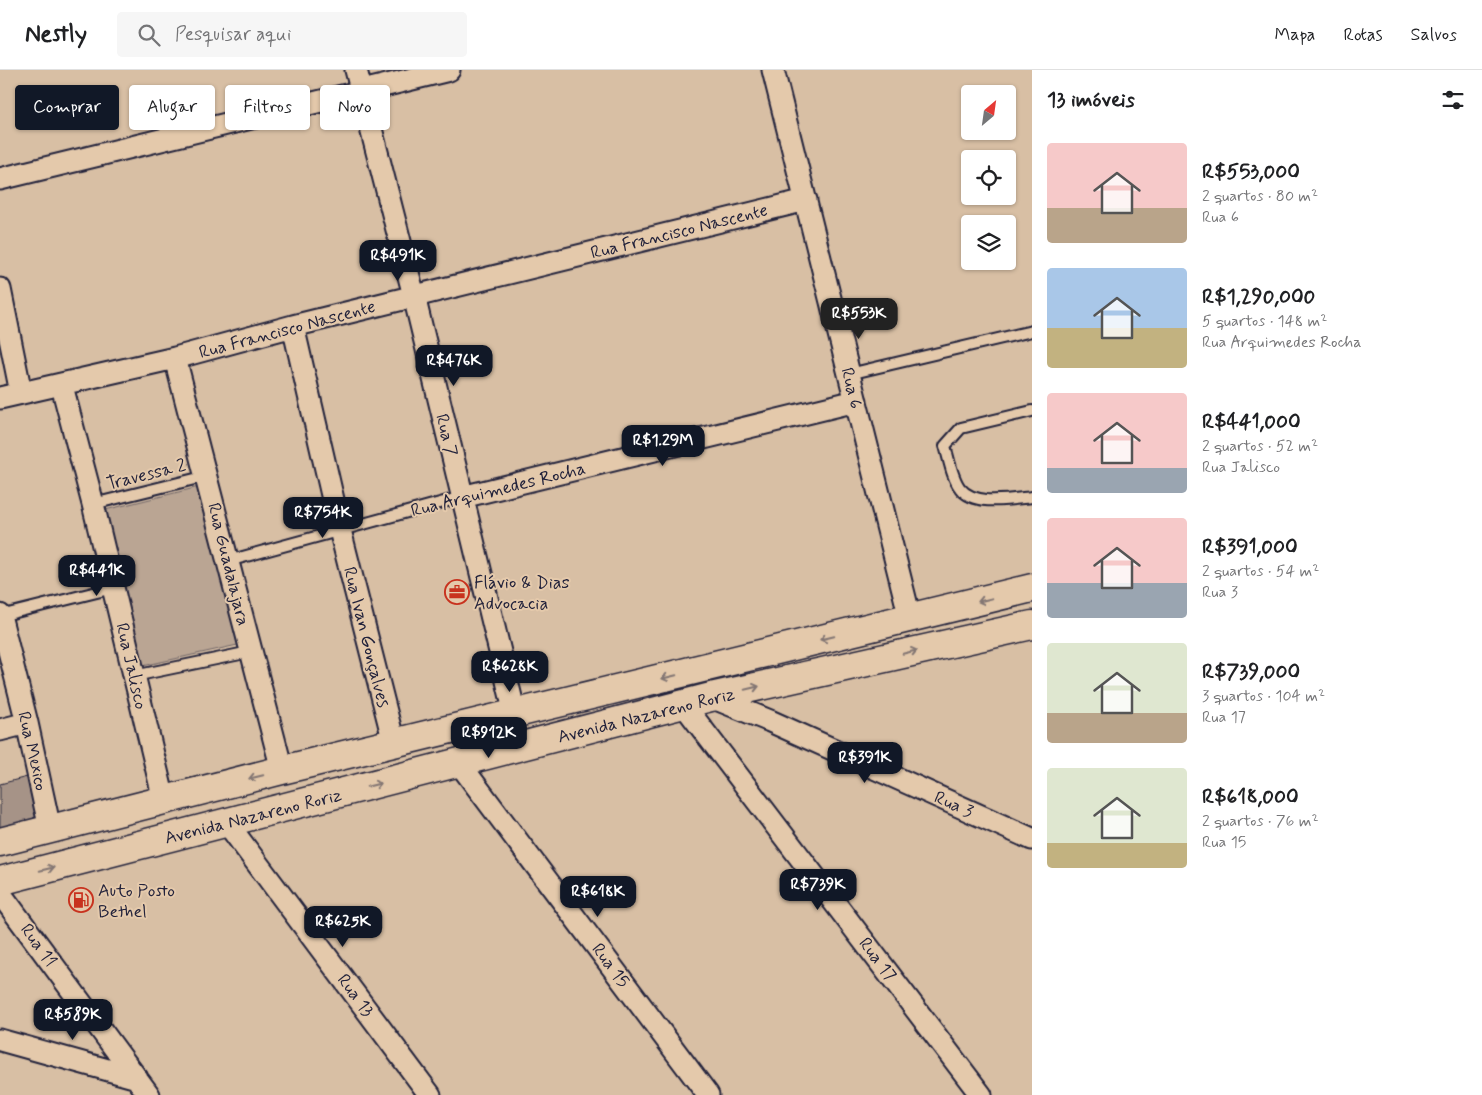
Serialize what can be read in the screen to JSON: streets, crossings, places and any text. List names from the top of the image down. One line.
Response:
{"streets":{"main road":["Avenida Nazareno Roriz"],"street":["Rua Francisco Nascente","Rua 6","Rua 7","Rua Arquimedes Rocha","Rua Guadalajara","Rua Ivan Gonçalves","Rua Jalisco","Rua Mexico","Rua 3","Rua 11","Rua 17","Rua 15","Rua 13"],"lane":["Travessa 2"]},"crossings":[["Rua Francisco Nascente","Rua 6"],["Rua Francisco Nascente","Rua 7"],["Rua Francisco Nascente","Rua Guadalajara"],["Rua Francisco Nascente","Rua Ivan Gonçalves"],["Rua Francisco Nascente","Rua Jalisco"],["Rua 6","Rua Arquimedes Rocha"],["Rua 6","Avenida Nazareno Roriz"],["Rua 7","Rua Arquimedes Rocha"],["Rua 7","Avenida Nazareno Roriz"],["Travessa 2","Rua Guadalajara"],["Travessa 2","Rua Jalisco"],["Rua Arquimedes Rocha","Rua Guadalajara"],["Rua Arquimedes Rocha","Rua Ivan Gonçalves"],["Rua Guadalajara","Avenida Nazareno Roriz"],["Rua Ivan Gonçalves","Avenida Nazareno Roriz"],["Rua Jalisco","Avenida Nazareno Roriz"],["Avenida Nazareno Roriz","Rua Mexico"],["Avenida Nazareno Roriz","Rua 3"],["Avenida Nazareno Roriz","Rua 17"],["Avenida Nazareno Roriz","Rua 15"],["Avenida Nazareno Roriz","Rua 13"]],"places":{"office":["Flávio & Dias Advocacia"],"fuel station":["Auto Posto Bethel"]},"north":"top right","page":{"header":"Nestly","search":"Pesquisar aqui","nav":["Mapa","Rotas","Salvos"],"heading":"13 imóveis","chip":["Comprar","Alugar","Filtros","Novo"],"list":[{"name":"R$553,000","note":"2 quartos · 80 m² · Rua 6"},{"name":"R$1,290,000","note":"5 quartos · 148 m² · Rua Arquimedes Rocha"},{"name":"R$441,000","note":"2 quartos · 52 m² · Rua Jalisco"},{"name":"R$391,000","note":"2 quartos · 54 m² · Rua 3"},{"name":"R$739,000","note":"3 quartos · 104 m² · Rua 17"},{"name":"R$618,000","note":"2 quartos · 76 m² · Rua 15"}],"price":["R$491K","R$553K","R$476K","R$1.29M","R$754K","R$441K","R$628K","R$912K","R$391K","R$739K","R$618K","R$625K","R$589K"]}}
